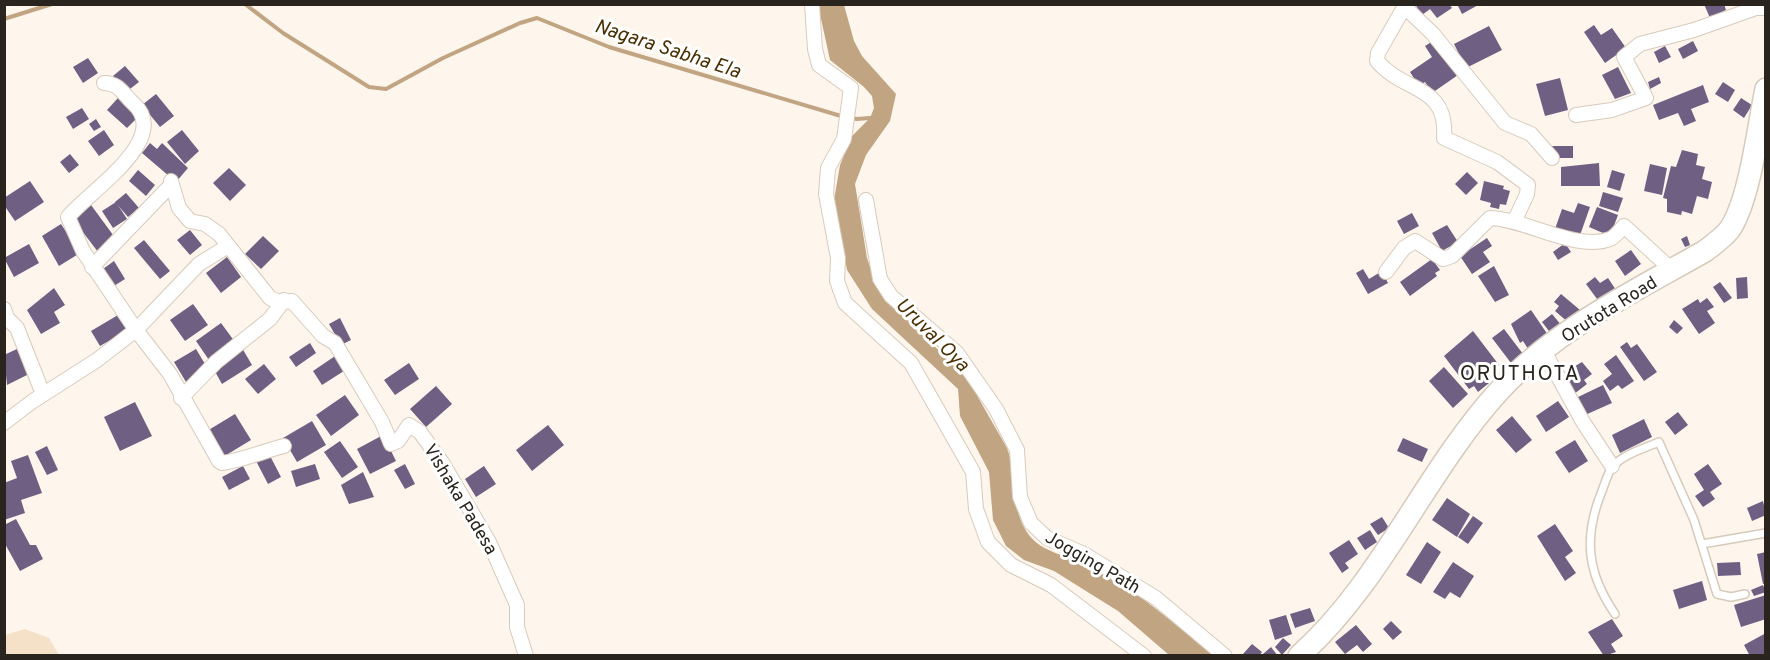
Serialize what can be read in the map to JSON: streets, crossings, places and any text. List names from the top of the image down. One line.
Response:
{"streets":{"main road":["Orutota Road"],"street":["Vishaka Padesa","Jogging Path"]},"districts":["ORUTHOTA"],"water":["Nagara Sabha Ela","Uruval Oya"]}
